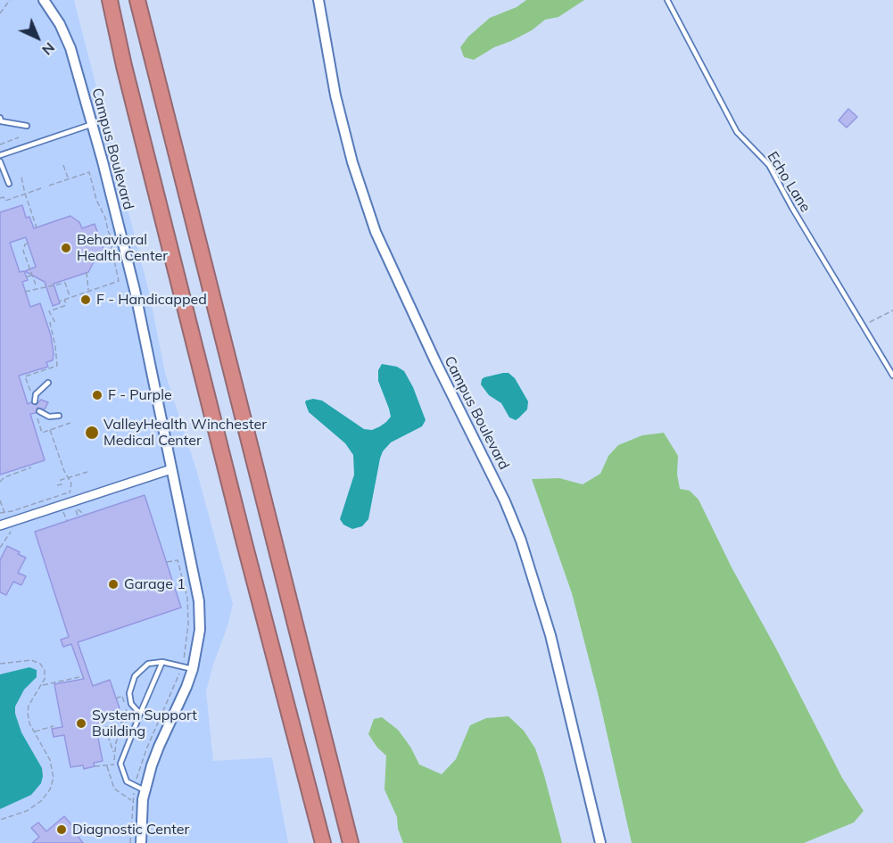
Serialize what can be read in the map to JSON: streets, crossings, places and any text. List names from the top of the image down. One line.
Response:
{"streets":{"street":["Campus Boulevard"],"lane":["Echo Lane"]},"places":["Behavioral Health Center","F - Handicapped","F - Purple","ValleyHealth Winchester Medical Center","Garage 1","System Support Building","Diagnostic Center"],"north":"bottom right"}
